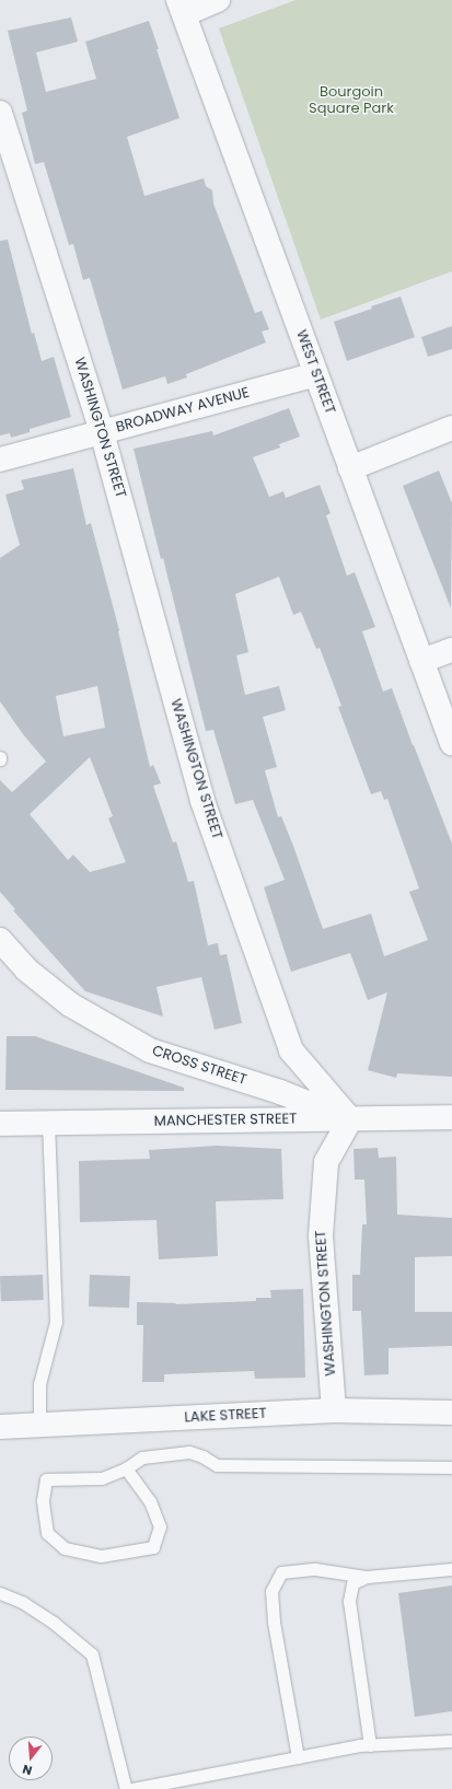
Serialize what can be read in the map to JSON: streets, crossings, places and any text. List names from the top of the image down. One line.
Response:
{"streets":{"street":["WEST STREET","BROADWAY AVENUE","WASHINGTON STREET","CROSS STREET","MANCHESTER STREET","LAKE STREET"]},"crossings":[["WEST STREET","BROADWAY AVENUE"],["BROADWAY AVENUE","WASHINGTON STREET"],["WASHINGTON STREET","CROSS STREET"],["WASHINGTON STREET","MANCHESTER STREET"],["WASHINGTON STREET","LAKE STREET"],["CROSS STREET","MANCHESTER STREET"]],"parks":["Bourgoin Square Park"],"north":"bottom"}
